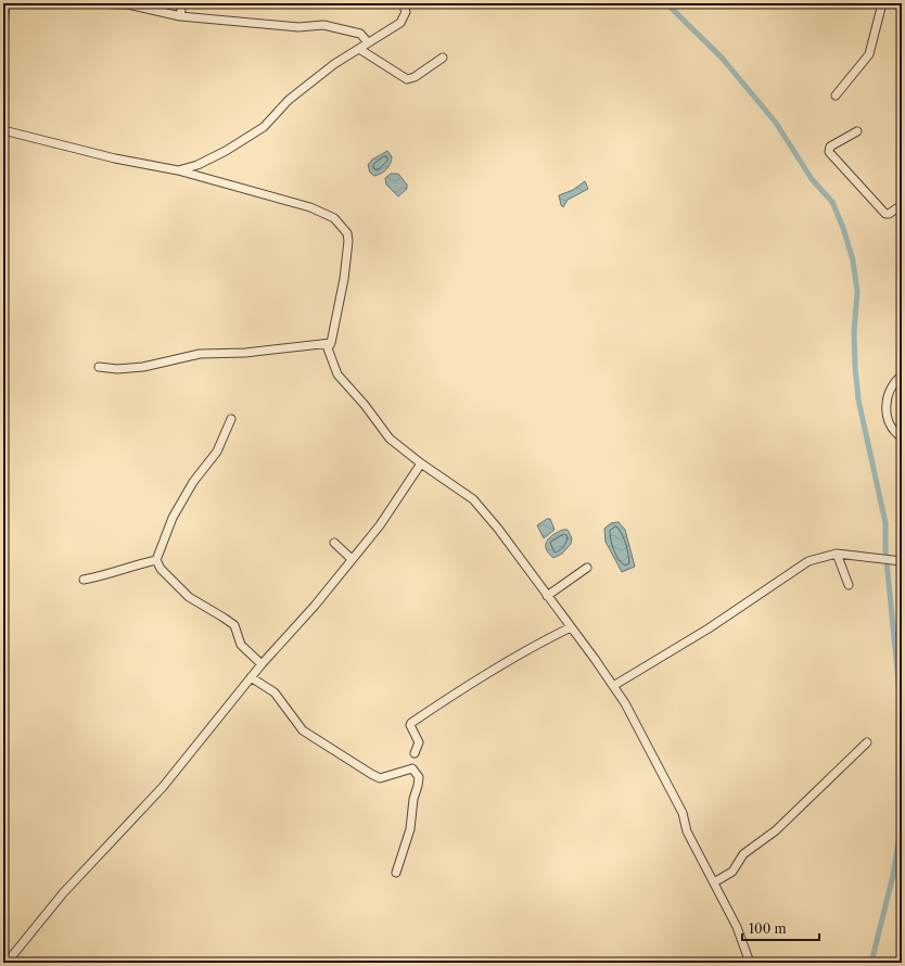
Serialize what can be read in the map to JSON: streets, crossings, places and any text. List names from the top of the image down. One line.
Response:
{"scale_bar":"100 m"}
